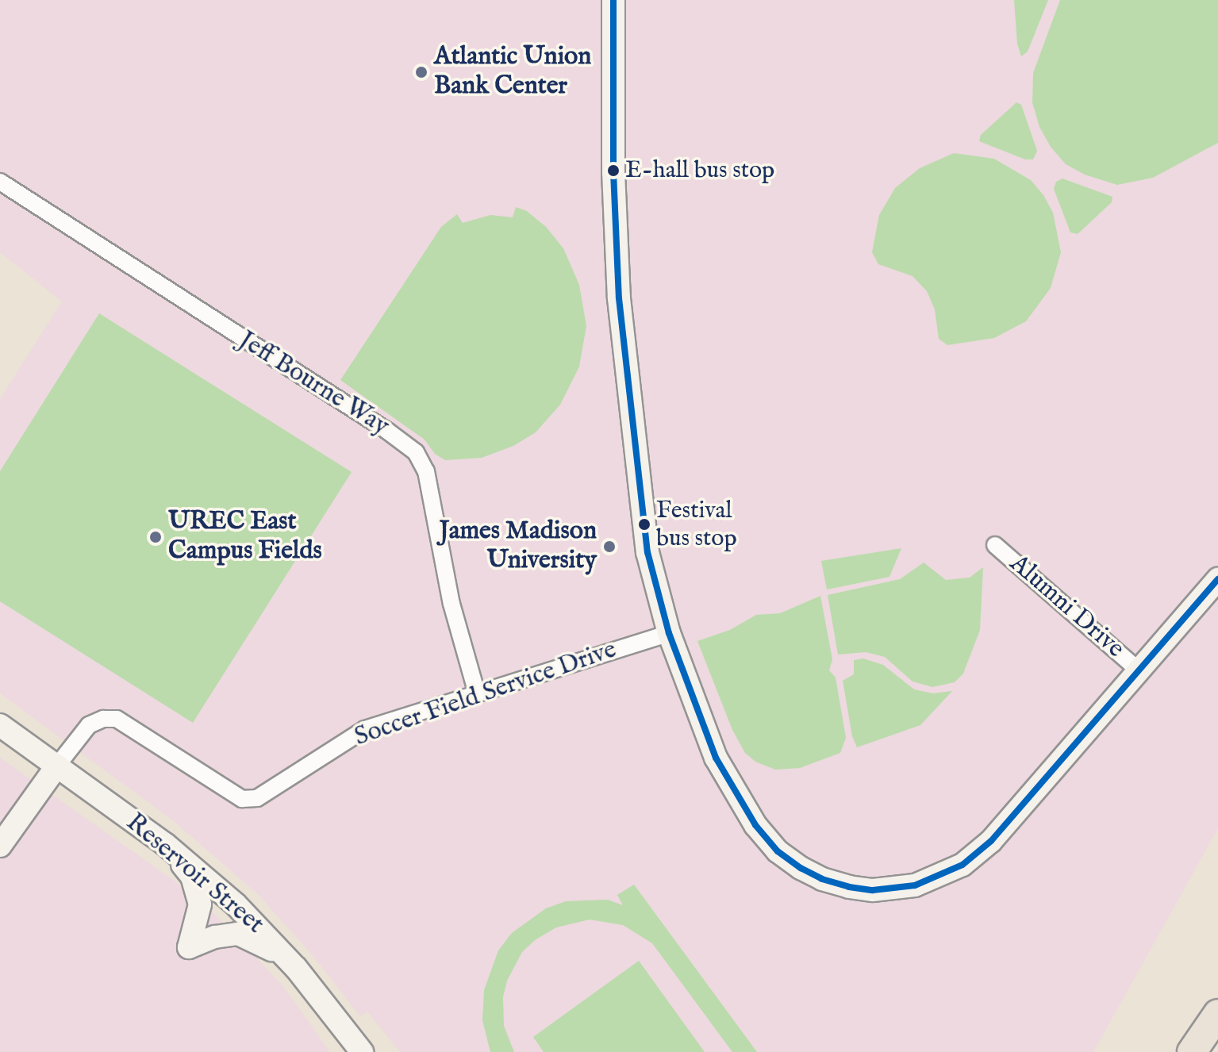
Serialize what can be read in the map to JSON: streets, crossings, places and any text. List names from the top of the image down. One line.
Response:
{"streets":{"street":["Jeff Bourne Way","Alumni Drive","Soccer Field Service Drive","Reservoir Street"]},"crossings":[["Jeff Bourne Way","Soccer Field Service Drive"],["Soccer Field Service Drive","Reservoir Street"]],"places":["Atlantic Union Bank Center","E-hall bus stop","Festival bus stop","UREC East Campus Fields","James Madison University"]}
